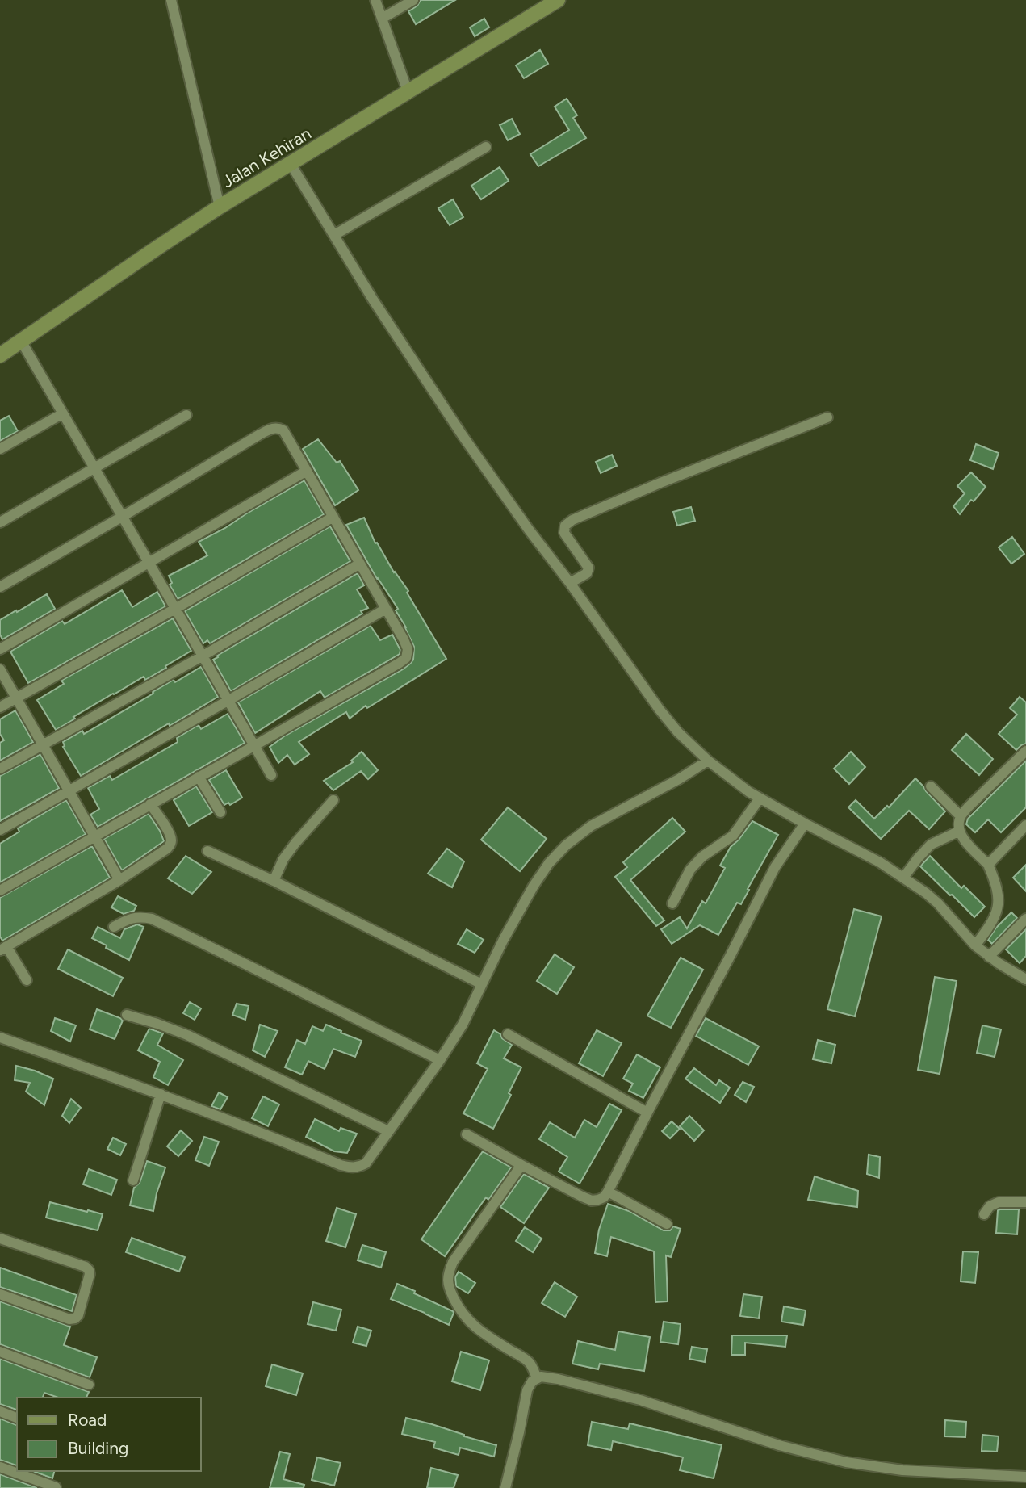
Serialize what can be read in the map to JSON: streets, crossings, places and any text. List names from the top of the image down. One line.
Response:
{"streets":{"street":["Jalan Kehiran"]},"legend":["Road","Building"]}
